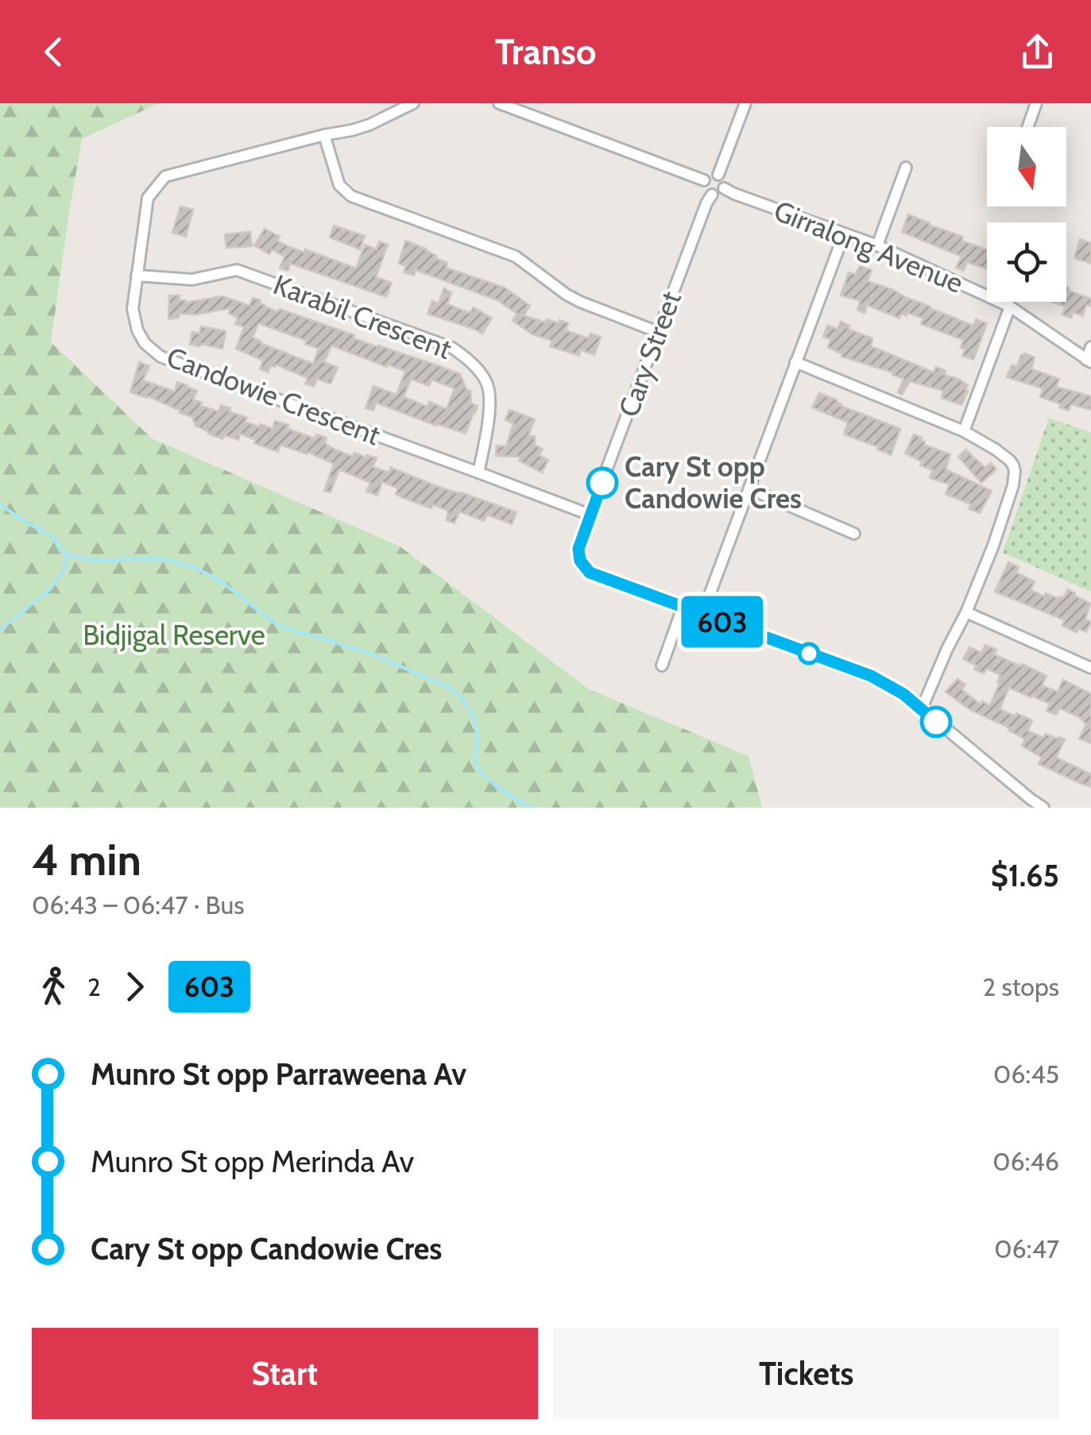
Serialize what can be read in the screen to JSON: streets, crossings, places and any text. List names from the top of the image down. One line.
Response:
{"streets":{"street":["Girralong Avenue","Karabil Crescent","Cary Street","Candowie Crescent"]},"crossings":[["Girralong Avenue","Cary Street"],["Karabil Crescent","Candowie Crescent"],["Cary Street","Candowie Crescent"]],"parks":["Bidjigal Reserve"],"places":["Cary St opp Candowie Cres"],"lines":["bus line 603"],"north":"bottom","page":{"header":"Transo","on_map":"603","heading":["4 min","06:43 – 06:47 · Bus","$1.65"],"legs":["2","603","2 stops"],"list":[{"name":"Munro St opp Parraweena Av","value":"06:45"},{"name":"Munro St opp Merinda Av","value":"06:46"},{"name":"Cary St opp Candowie Cres","value":"06:47"}],"buttons":["Start","Tickets"]}}
